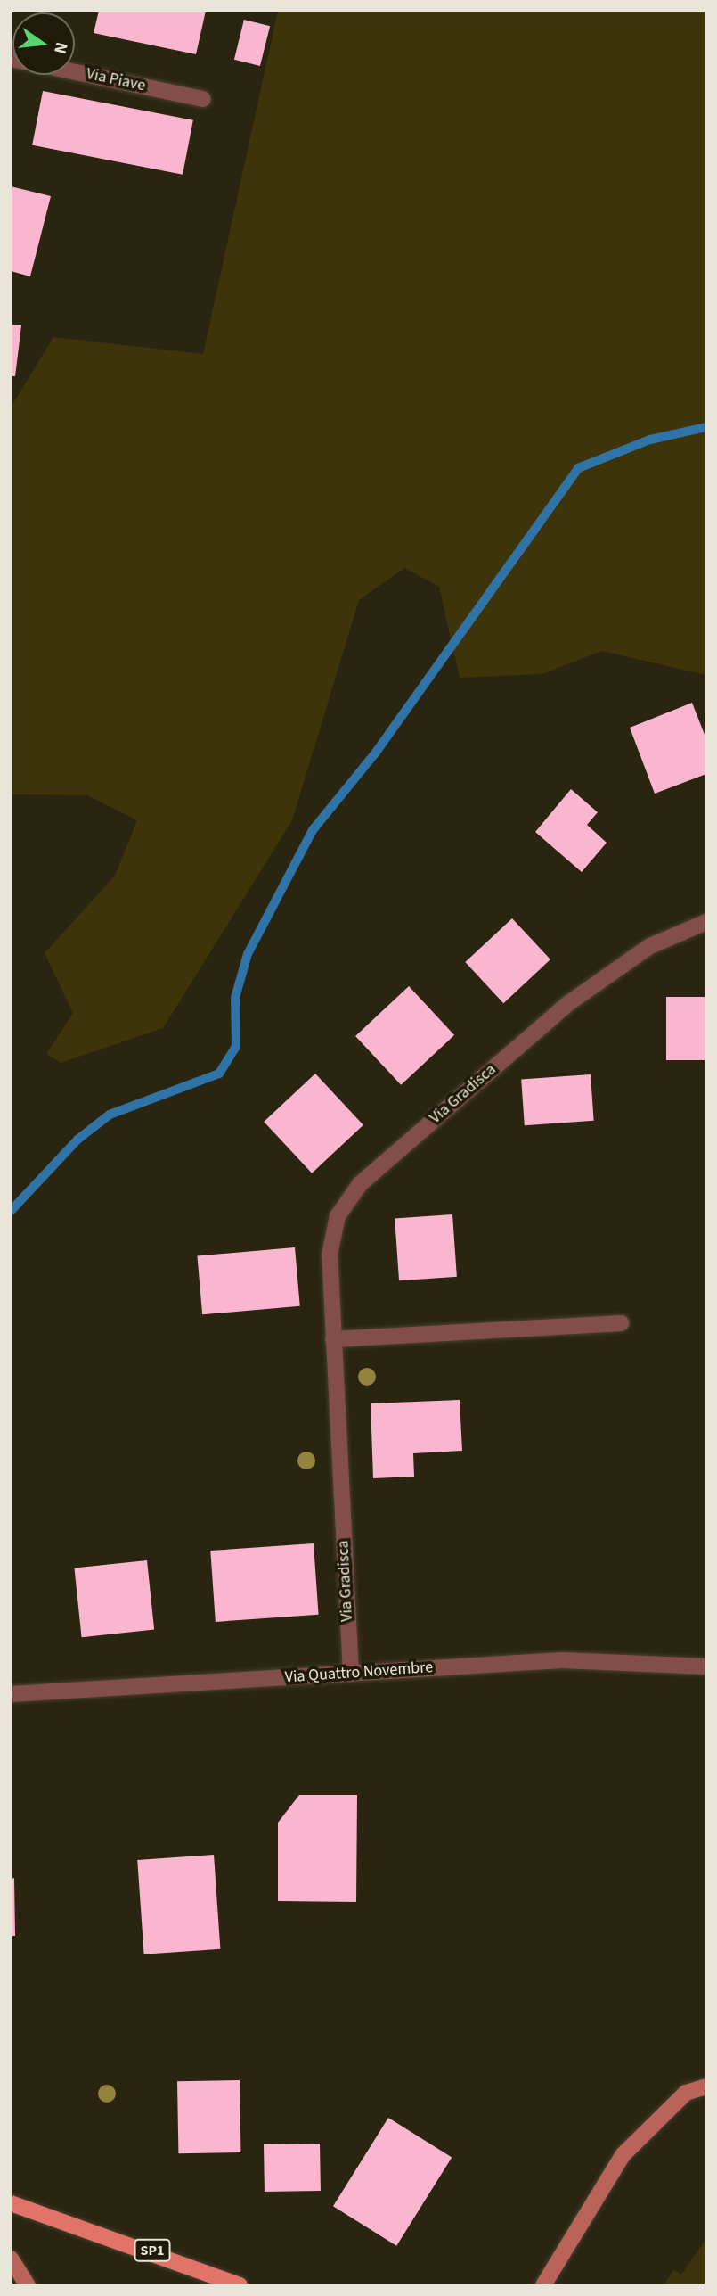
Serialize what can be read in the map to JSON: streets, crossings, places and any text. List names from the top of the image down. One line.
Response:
{"streets":{"main road":["SP1"],"street":["Via Piave","Via Gradisca","Via Quattro Novembre"]},"crossings":[["Via Gradisca","Via Quattro Novembre"]],"north":"right"}
